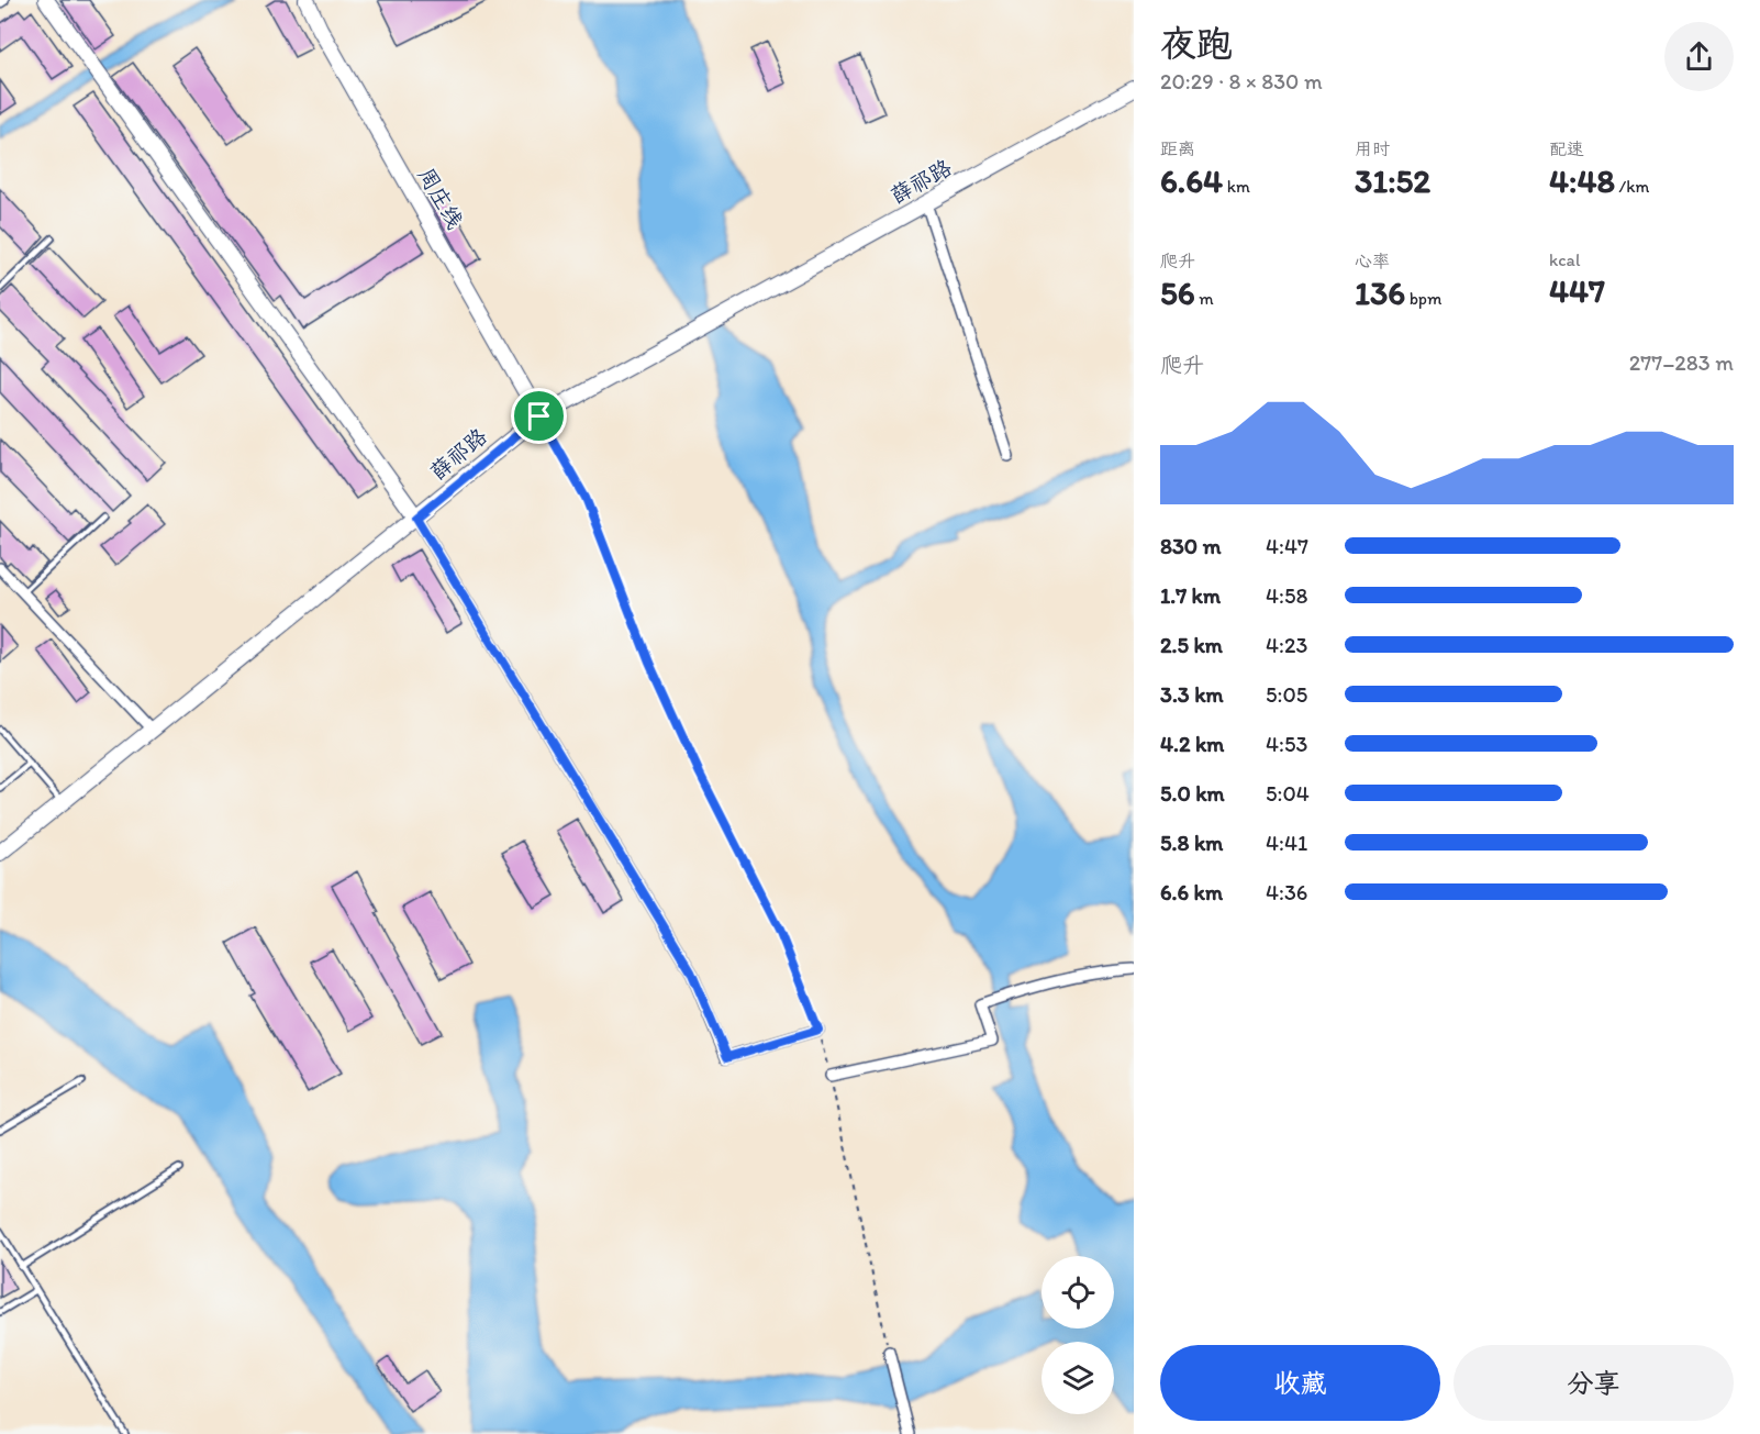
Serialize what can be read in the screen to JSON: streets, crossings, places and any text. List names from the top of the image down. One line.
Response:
{"streets":{"street":["薛祁路","周庄线"]},"crossings":[["薛祁路","周庄线"]],"page":{"heading":["夜跑","20:29 · 8 × 830 m"],"stats":[["距离","6.64 km"],["用时","31:52"],["配速","4:48 /km"],["爬升","56 m"],["心率","136 bpm"],["kcal","447"]],"chart":["爬升","277–283 m"],"list":[{"name":"830 m","note":"4:47"},{"name":"1.7 km","note":"4:58"},{"name":"2.5 km","note":"4:23"},{"name":"3.3 km","note":"5:05"},{"name":"4.2 km","note":"4:53"},{"name":"5.0 km","note":"5:04"},{"name":"5.8 km","note":"4:41"},{"name":"6.6 km","note":"4:36"}],"buttons":["收藏","分享"]}}
